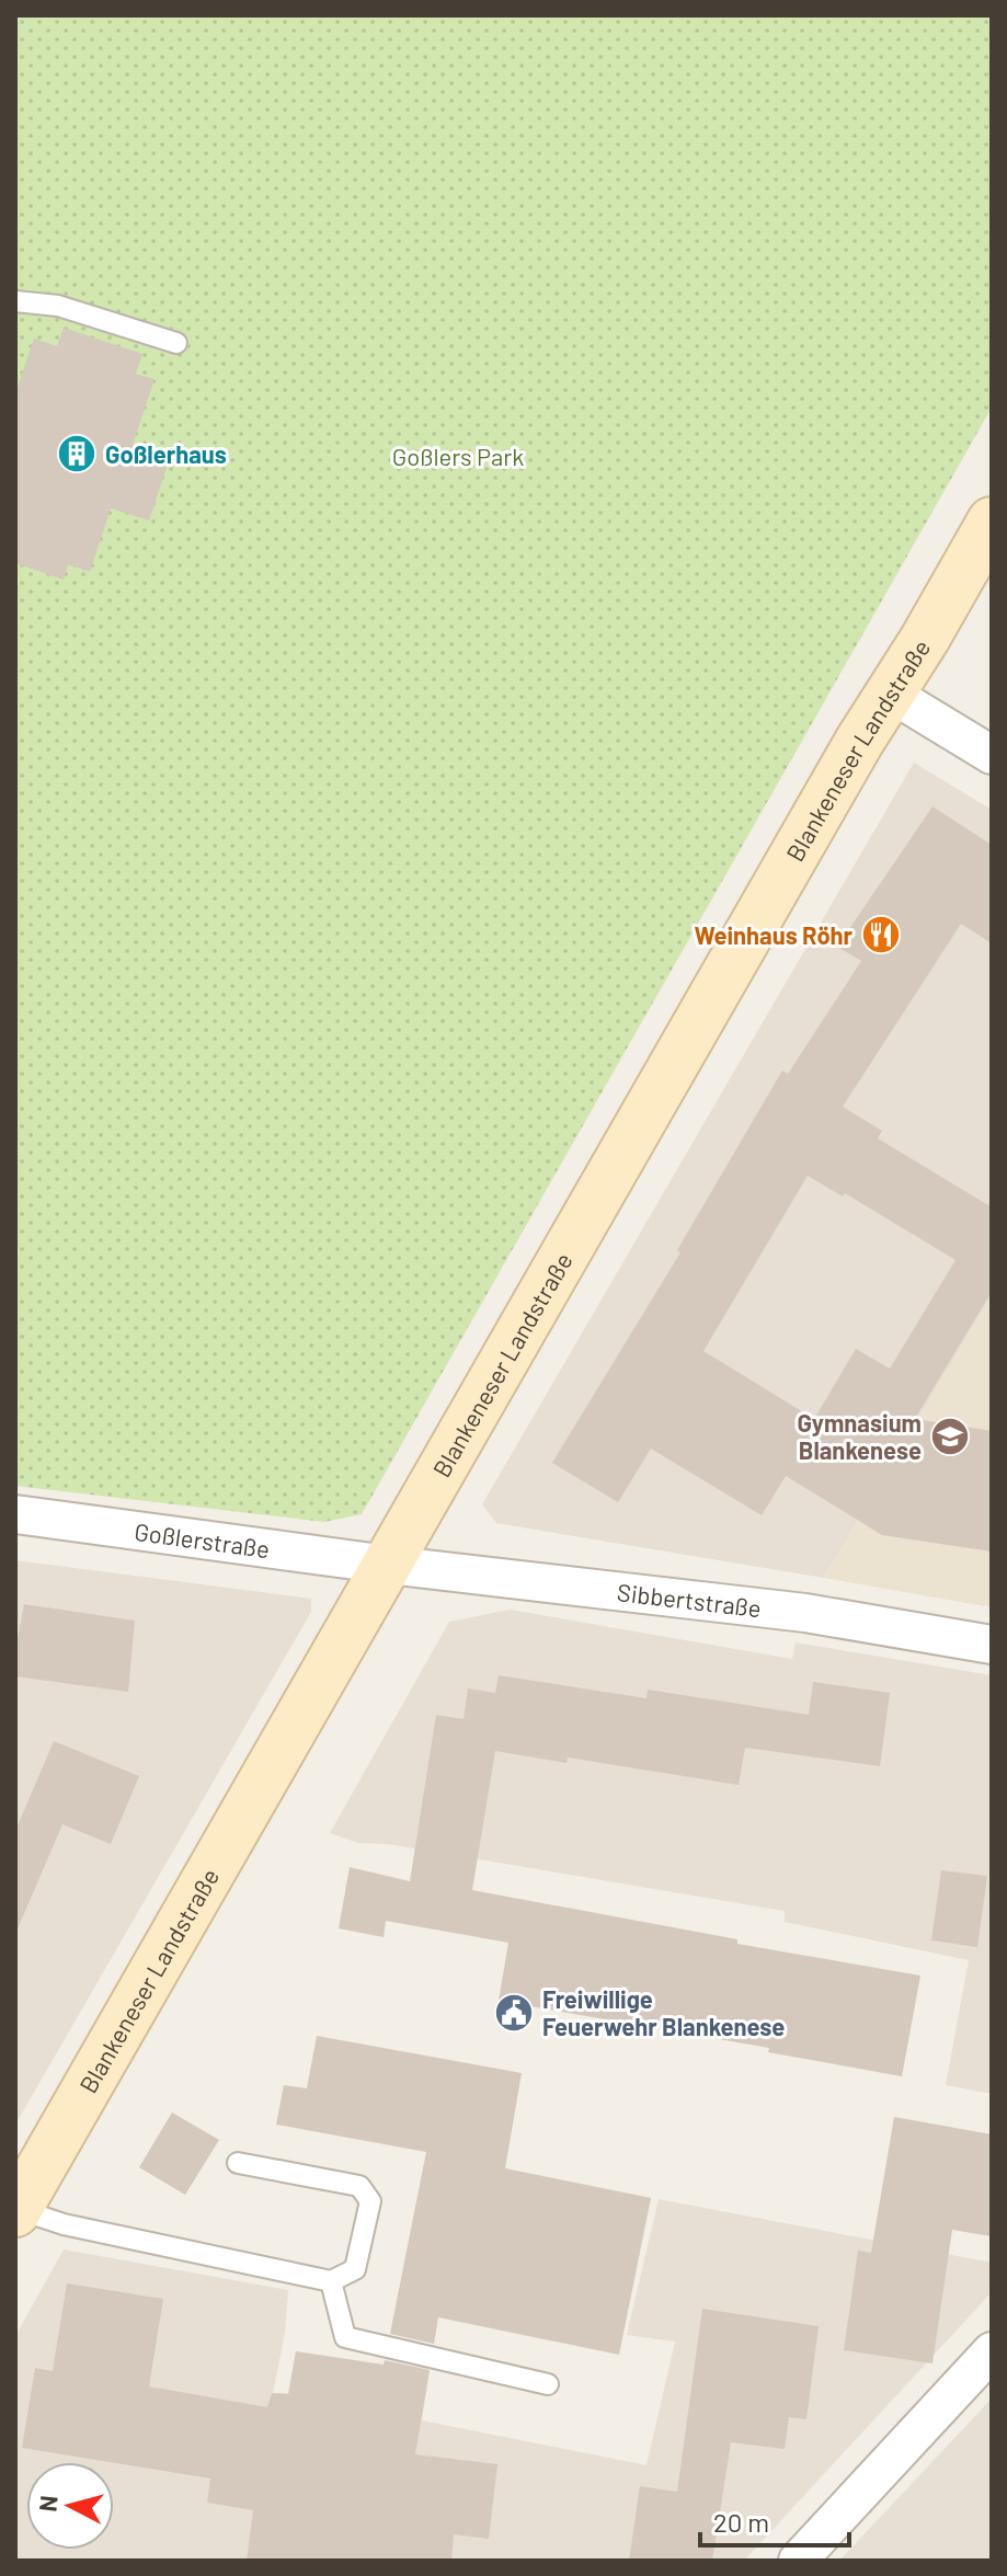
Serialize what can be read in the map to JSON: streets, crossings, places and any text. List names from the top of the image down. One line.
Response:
{"streets":{"main road":["Blankeneser Landstraße"],"street":["Goßlerstraße","Sibbertstraße"]},"crossings":[["Blankeneser Landstraße","Goßlerstraße"],["Blankeneser Landstraße","Sibbertstraße"],["Goßlerstraße","Sibbertstraße"]],"parks":["Goßlers Park"],"places":{"building":["Goßlerhaus"],"restaurant":["Weinhaus Röhr"],"school or university":["Gymnasium Blankenese"],"public building":["Freiwillige Feuerwehr Blankenese"]},"scale_bar":"20 m","north":"left"}
